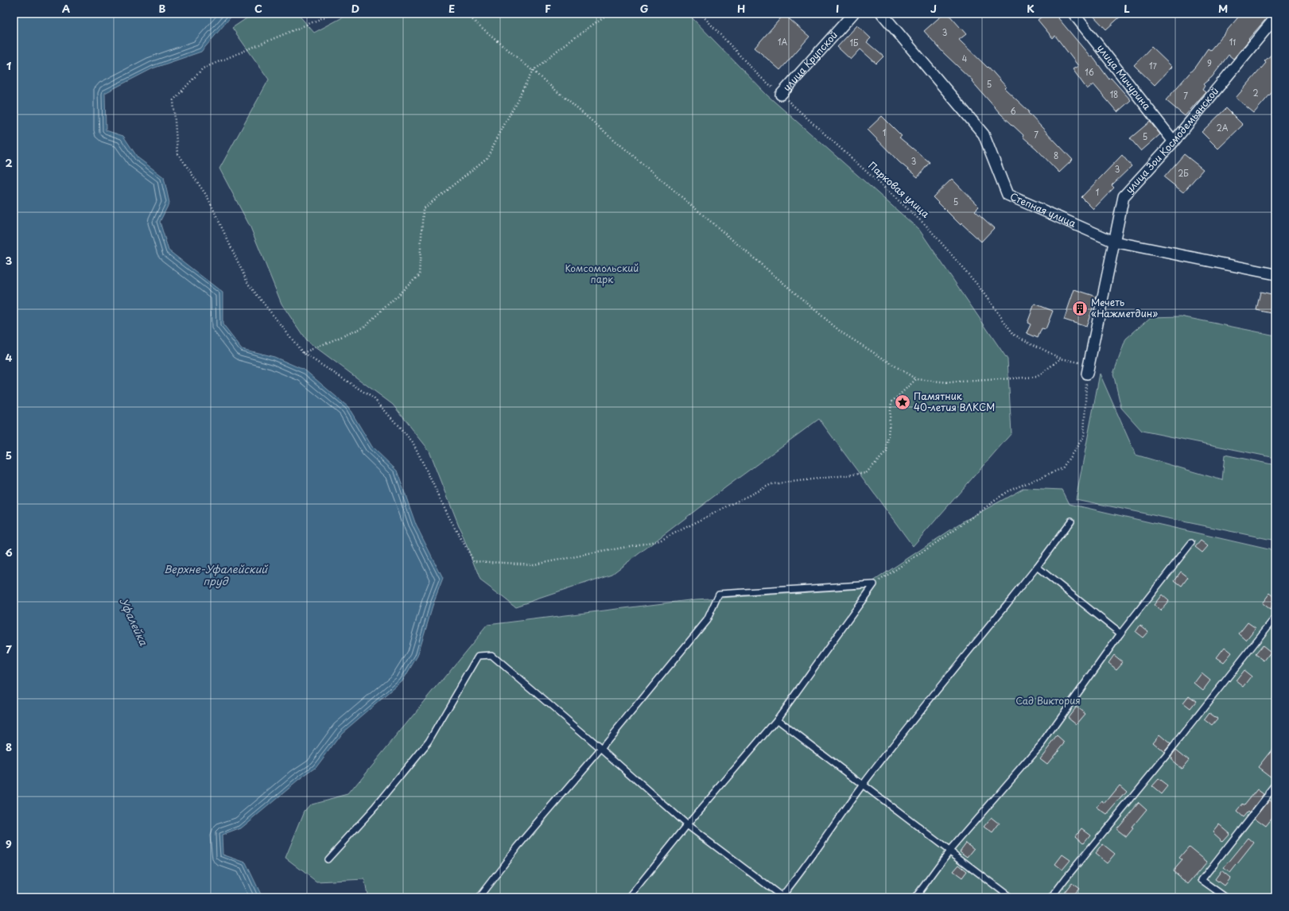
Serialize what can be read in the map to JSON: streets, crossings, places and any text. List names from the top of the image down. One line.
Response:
{"streets":{"street":["улица Крупской","улица Мичурина","улица Зои Космодемьянской","Степная улица"],"path":["Парковая улица"]},"crossings":[["улица Крупской","Парковая улица"],["улица Мичурина","улица Зои Космодемьянской"],["улица Зои Космодемьянской","Парковая улица"],["улица Зои Космодемьянской","Степная улица"]],"water":["Верхне-Уфалейский пруд","Уфалейка"],"parks":["Комсомольский парк","Сад Виктория"],"places":{"building":["Мечеть «Нажметдин»"],"place":["Памятник 40-летия ВЛКСМ"]},"house_numbers":["3","1А","11","1Б","4","9","17","16","5","2","18","7","6","2А","1","7","5","8","3","3","2Б","1","5"],"grid":{"columns":["A","B","C","D","E","F","G","H","I","J","K","L","M"],"rows":["1","2","3","4","5","6","7","8","9"]}}
